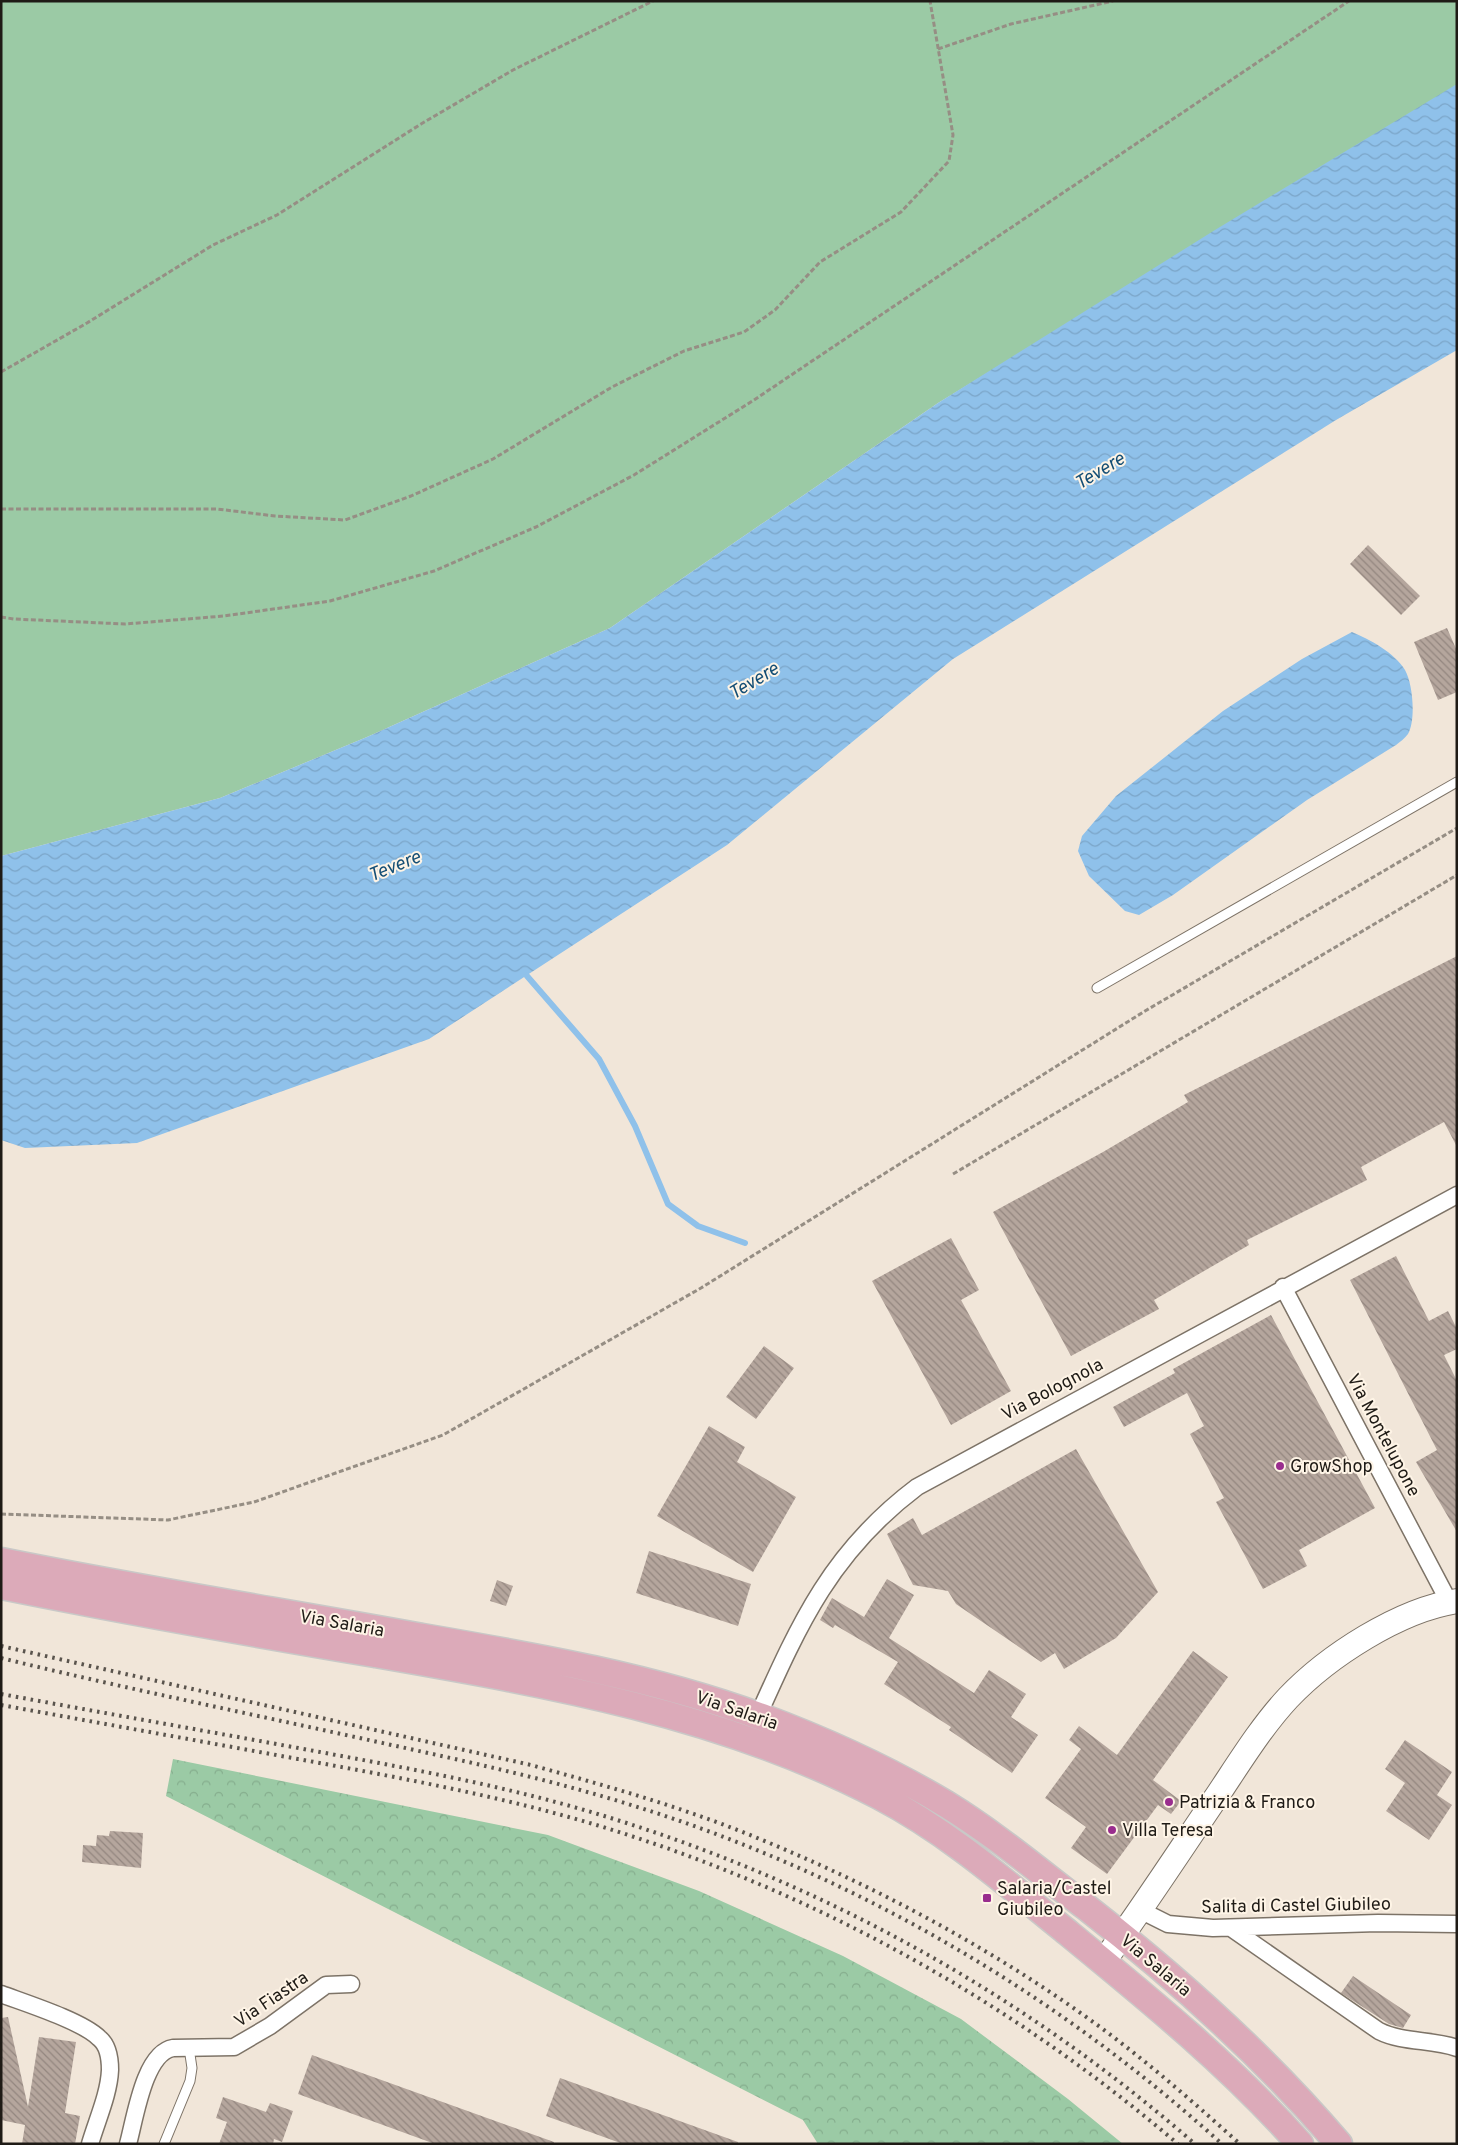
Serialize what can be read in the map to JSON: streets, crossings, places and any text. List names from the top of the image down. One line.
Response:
{"streets":{"main road":["Via Salaria"],"street":["Via Bolognola","Via Montelupone","Salita di Castel Giubileo","Via Fiastra"]},"crossings":[["Via Bolognola","Via Montelupone"],["Via Bolognola","Via Salaria"]],"water":["Tevere"],"places":{"other":["GrowShop","Patrizia & Franco","Villa Teresa"],"transit":["Salaria/Castel Giubileo"]}}
